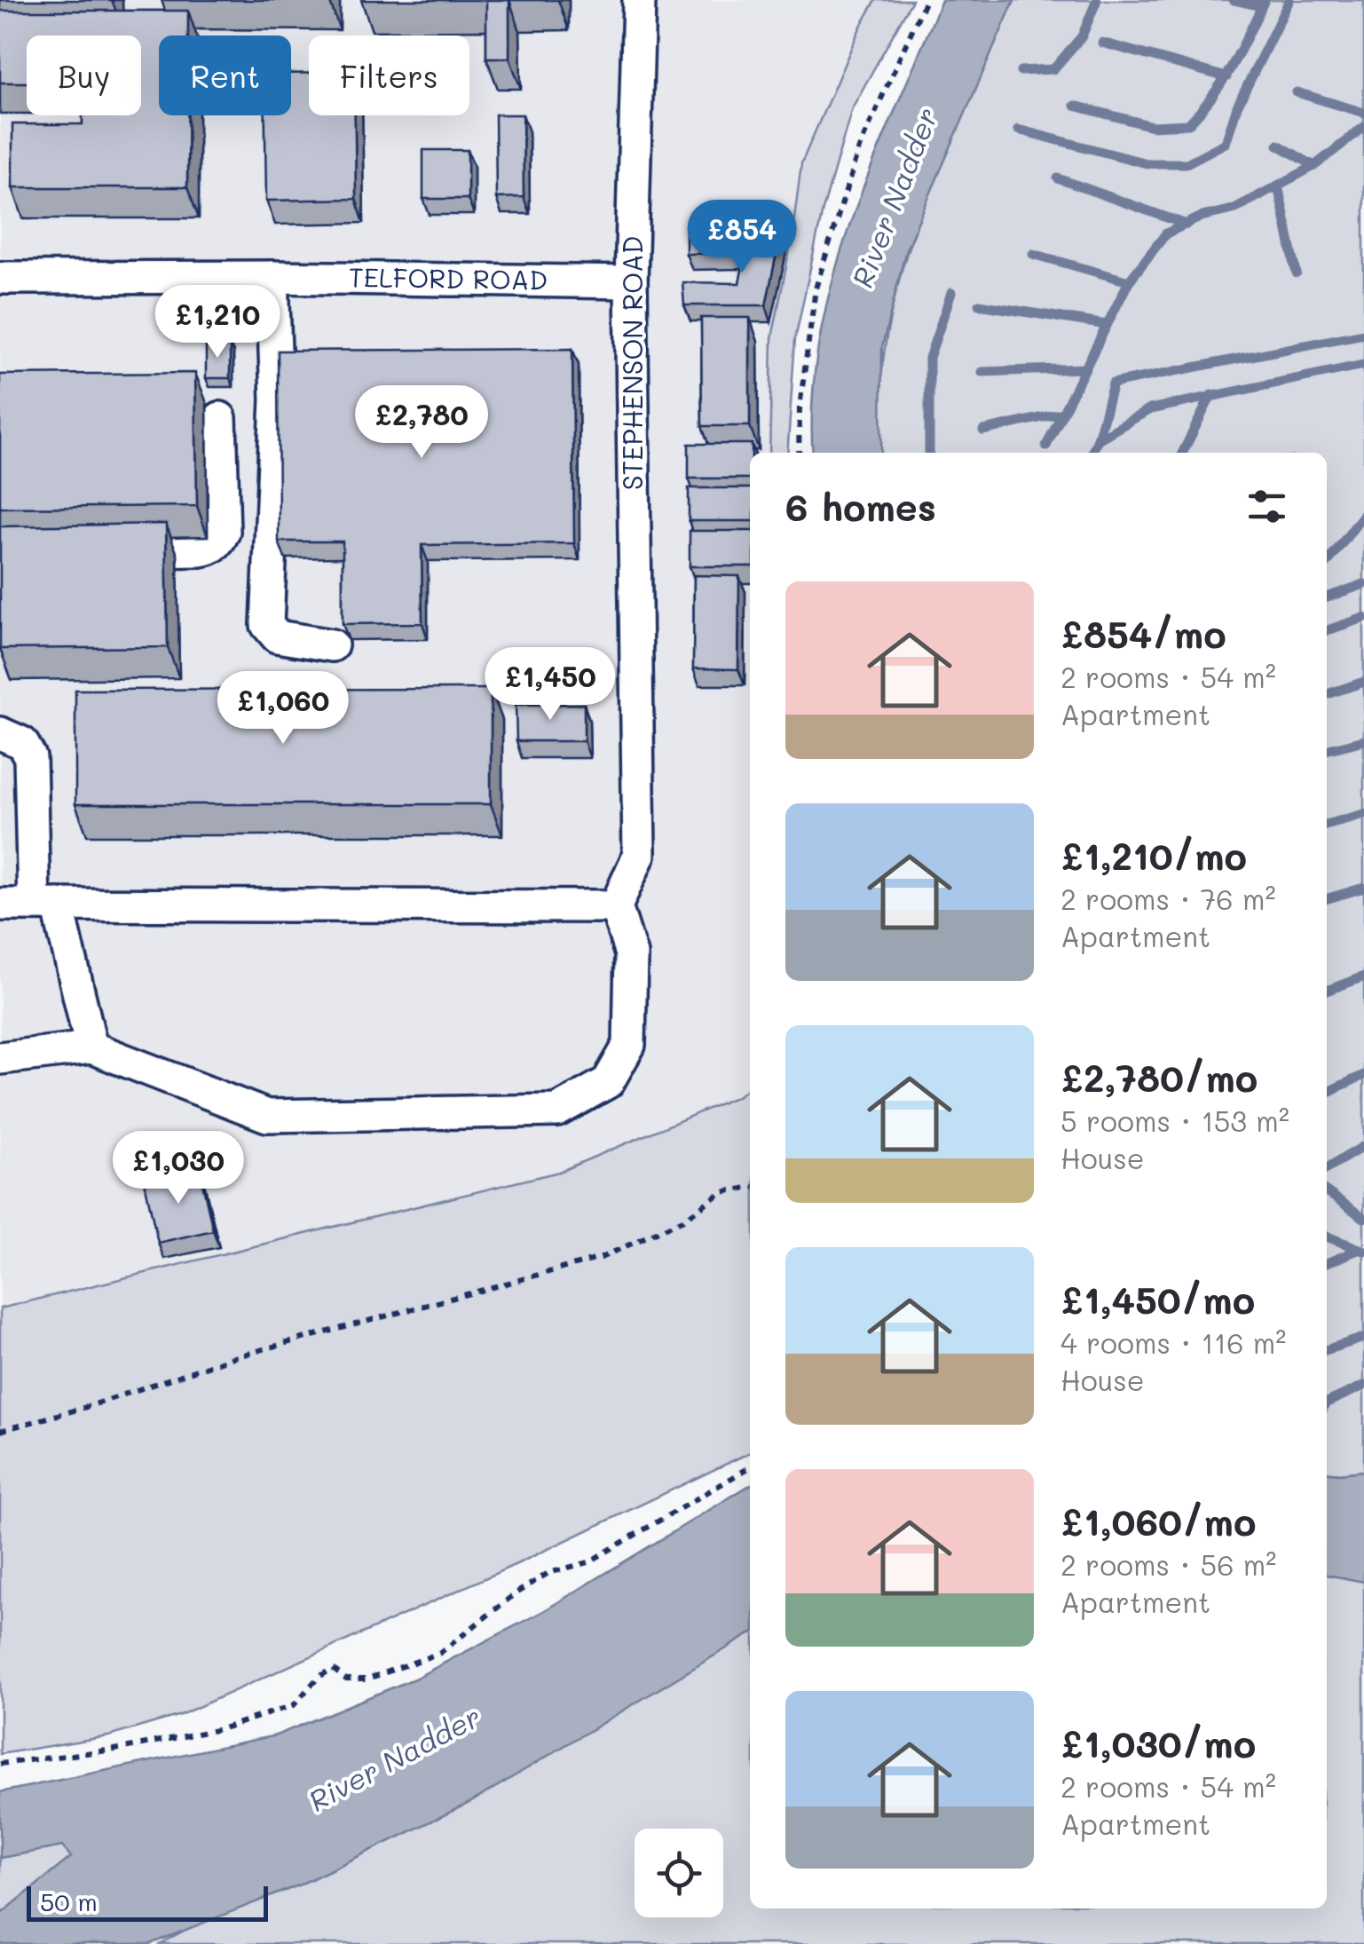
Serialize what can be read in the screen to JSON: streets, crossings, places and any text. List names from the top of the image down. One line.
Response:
{"streets":{"lane":["TELFORD ROAD","STEPHENSON ROAD"]},"crossings":[["TELFORD ROAD","STEPHENSON ROAD"]],"water":["River Nadder"],"scale_bar":"50 m","page":{"chip":["Buy","Rent","Filters"],"price":["£854","£1,210","£2,780","£1,450","£1,060","£1,030"],"heading":"6 homes","list":[{"name":"£854/mo","note":"2 rooms · 54 m² · Apartment"},{"name":"£1,210/mo","note":"2 rooms · 76 m² · Apartment"},{"name":"£2,780/mo","note":"5 rooms · 153 m² · House"},{"name":"£1,450/mo","note":"4 rooms · 116 m² · House"},{"name":"£1,060/mo","note":"2 rooms · 56 m² · Apartment"},{"name":"£1,030/mo","note":"2 rooms · 54 m² · Apartment"}],"scale":"50 m"}}
